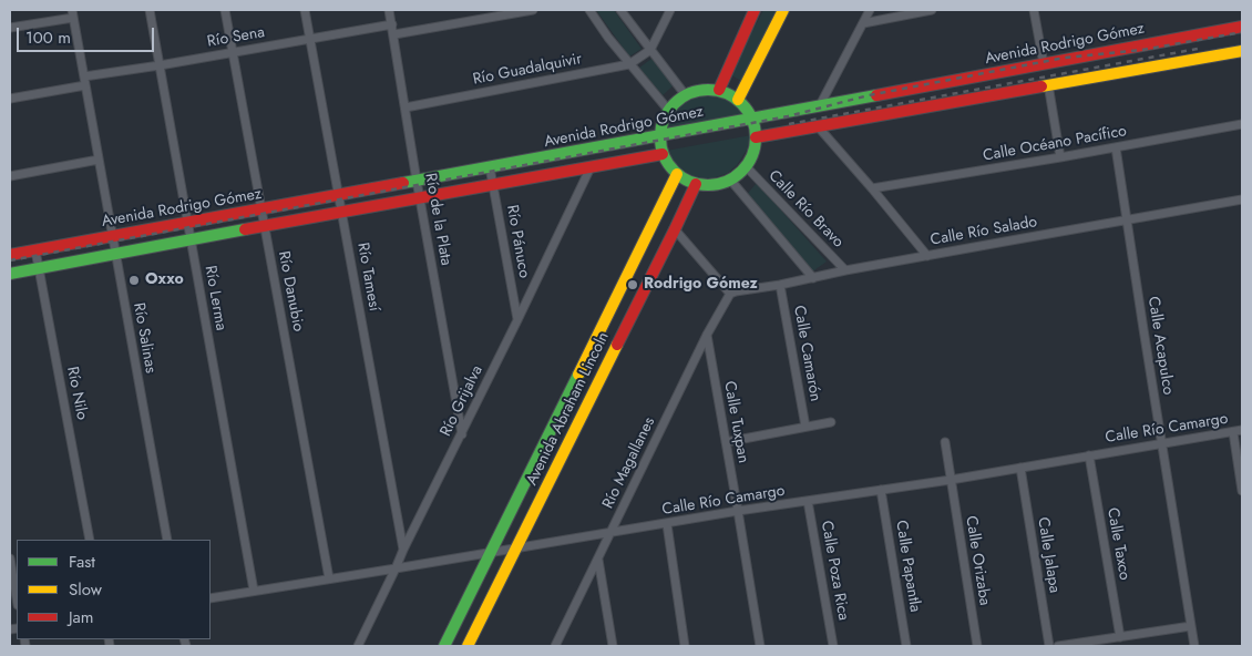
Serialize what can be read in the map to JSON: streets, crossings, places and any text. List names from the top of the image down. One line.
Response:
{"streets":{"main road":["Avenida Rodrigo Gómez","Avenida Abraham Lincoln"],"street":["Río Sena","Río Guadalquivir","Calle Océano Pacífico","Calle Río Bravo","Río de la Plata","Calle Río Salado","Río Pánuco","Río Tamesí","Río Danubio","Río Lerma","Río Salinas","Calle Acapulco","Calle Camarón","Río Nilo","Río Grijalva","Calle Tuxpan","Calle Río Camargo","Río Magallanes","Calle Taxco","Calle Jalapa","Calle Orizaba","Calle Papantla","Calle Poza Rica"]},"crossings":[["Río Sena","Río de la Plata"],["Río Sena","Río Tamesí"],["Río Sena","Río Danubio"],["Río Sena","Río Lerma"],["Río Sena","Río Salinas"],["Avenida Rodrigo Gómez","Río de la Plata"],["Avenida Rodrigo Gómez","Río Pánuco"],["Avenida Rodrigo Gómez","Río Tamesí"],["Avenida Rodrigo Gómez","Río Danubio"],["Avenida Rodrigo Gómez","Río Lerma"],["Avenida Rodrigo Gómez","Río Salinas"],["Avenida Rodrigo Gómez","Río Nilo"],["Avenida Rodrigo Gómez","Río Grijalva"],["Río Guadalquivir","Río de la Plata"],["Calle Océano Pacífico","Calle Acapulco"],["Calle Río Bravo","Calle Río Salado"],["Río de la Plata","Río Grijalva"],["Calle Río Salado","Calle Acapulco"],["Calle Río Salado","Calle Camarón"],["Calle Río Salado","Río Magallanes"],["Río Pánuco","Río Grijalva"],["Río Tamesí","Río Grijalva"],["Río Danubio","Calle Río Camargo"],["Río Lerma","Calle Río Camargo"],["Calle Acapulco","Calle Río Camargo"],["Río Grijalva","Calle Río Camargo"],["Avenida Abraham Lincoln","Calle Río Camargo"],["Calle Tuxpan","Calle Río Camargo"],["Calle Tuxpan","Río Magallanes"],["Calle Río Camargo","Río Magallanes"],["Calle Río Camargo","Calle Taxco"],["Calle Río Camargo","Calle Jalapa"],["Calle Río Camargo","Calle Orizaba"],["Calle Río Camargo","Calle Papantla"],["Calle Río Camargo","Calle Poza Rica"]],"places":["Oxxo","Rodrigo Gómez"],"legend":["Fast","Slow","Jam"],"scale_bar":"100 m"}
